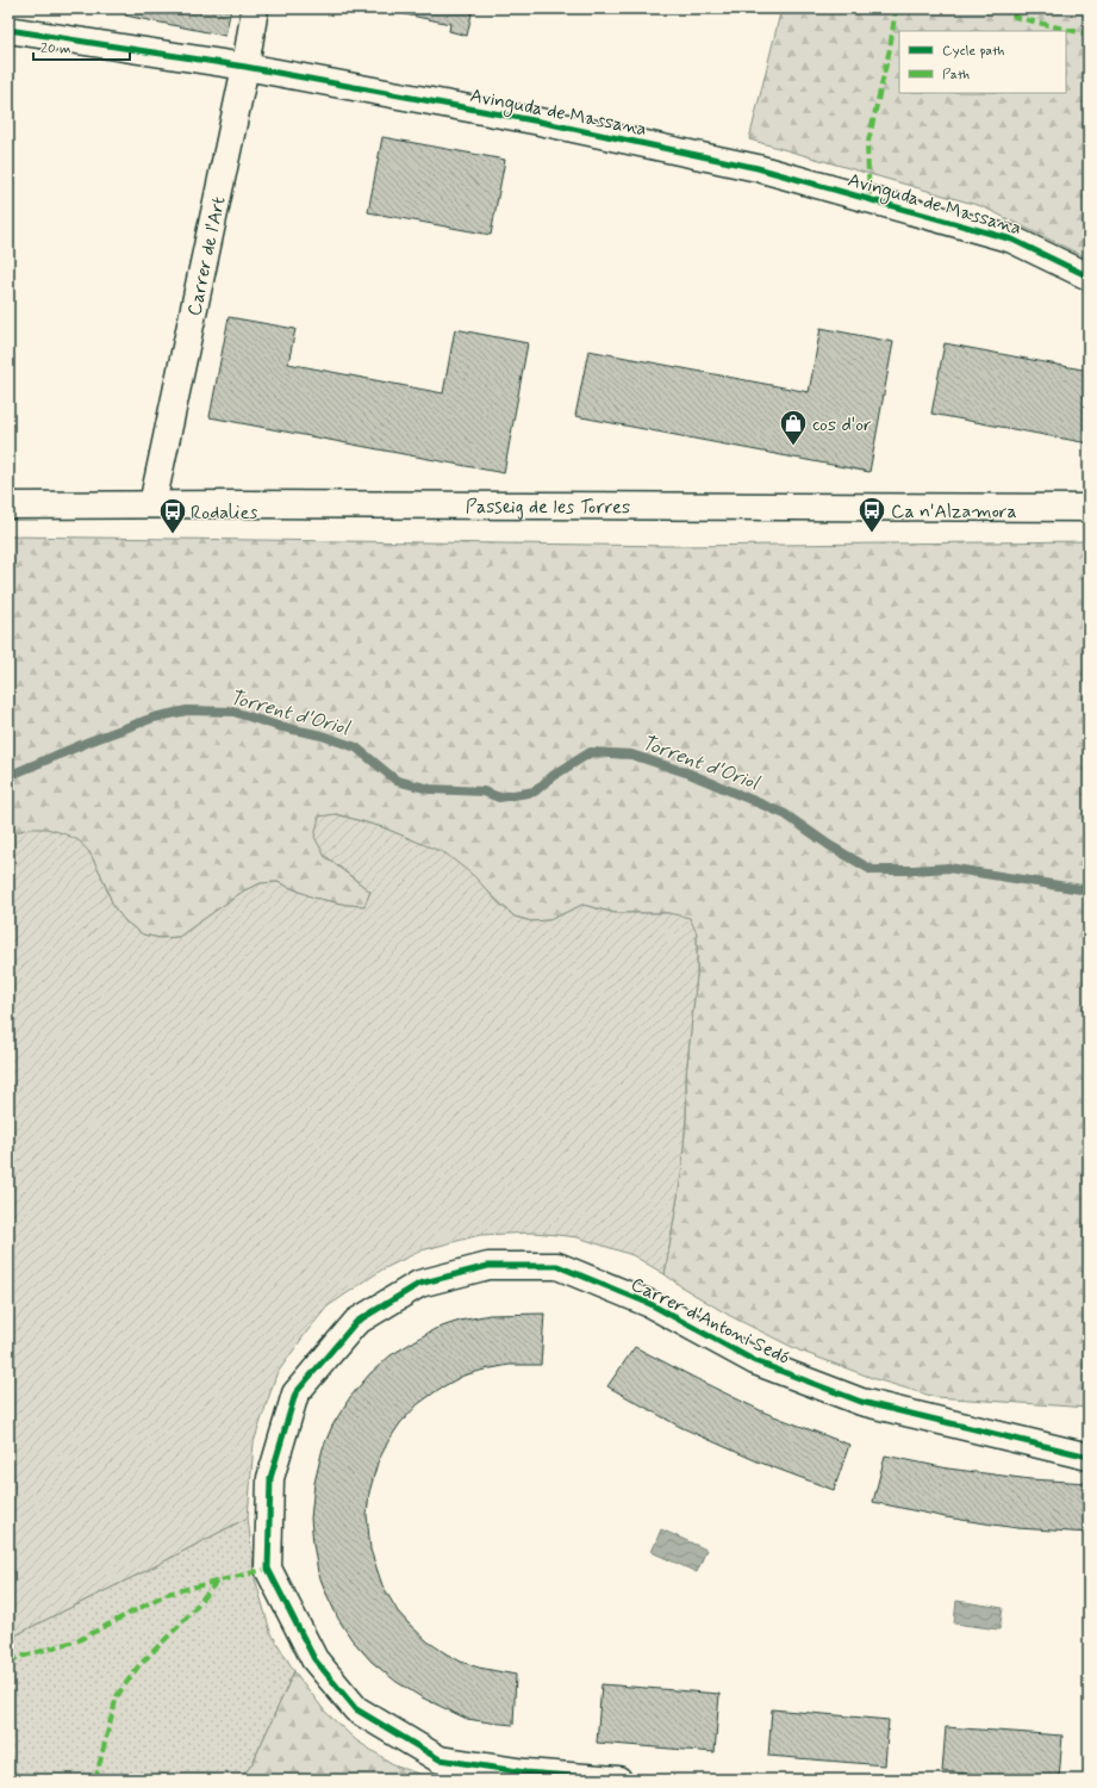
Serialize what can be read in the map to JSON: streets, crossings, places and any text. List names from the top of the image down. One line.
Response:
{"streets":{"street":["Avinguda de Massana","Carrer de l'Art","Passeig de les Torres","Carrer d'Antoni Sedó"]},"crossings":[["Avinguda de Massana","Carrer de l'Art"],["Carrer de l'Art","Passeig de les Torres"]],"water":["Torrent d'Oriol"],"places":{"shop":["cos d'or"],"bus stop":["Ca n'Alzamora","Rodalies"]},"legend":["Cycle path","Path"],"scale_bar":"20 m"}
